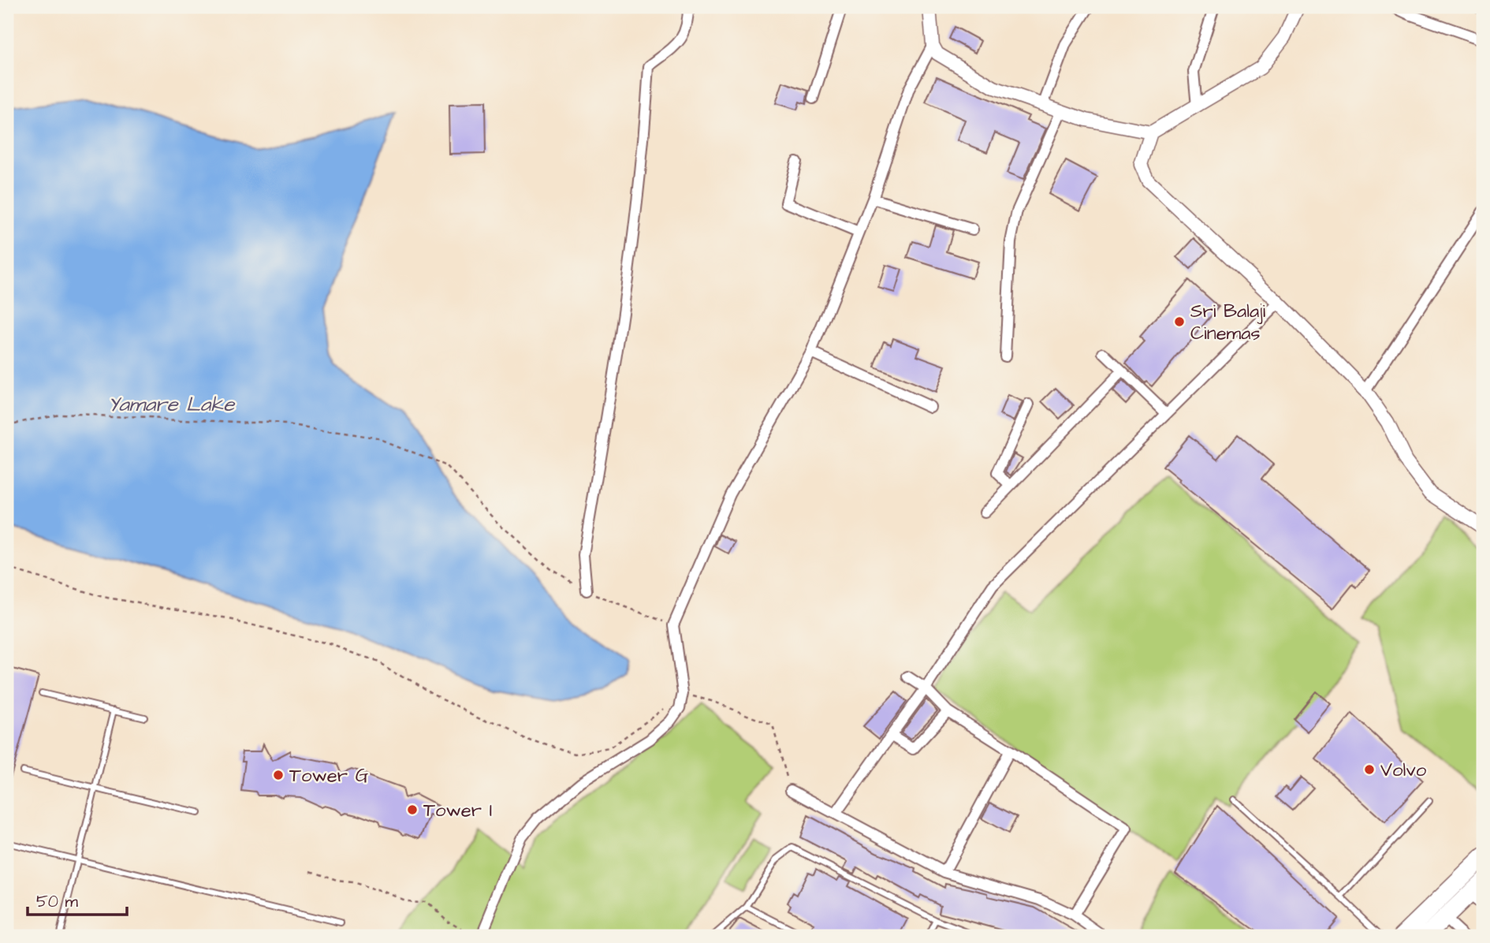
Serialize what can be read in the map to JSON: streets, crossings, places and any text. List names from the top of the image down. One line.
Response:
{"water":["Yamare Lake"],"places":["Sri Balaji Cinemas","Volvo","Tower G","Tower I"],"scale_bar":"50 m"}
